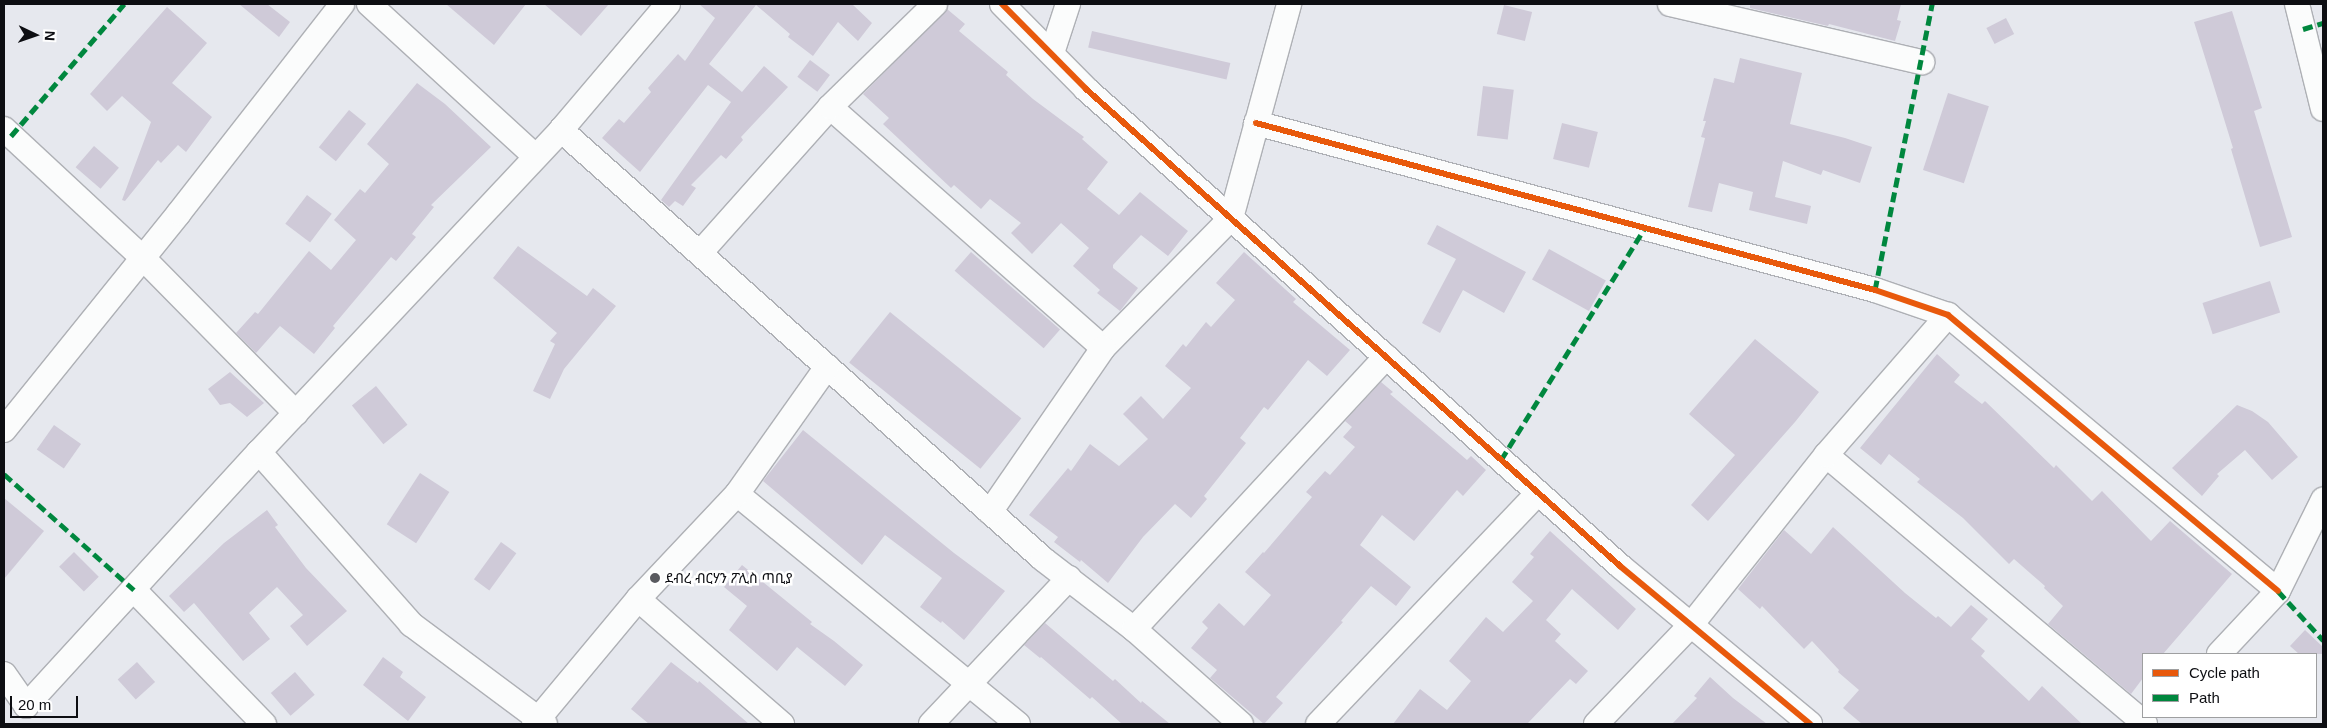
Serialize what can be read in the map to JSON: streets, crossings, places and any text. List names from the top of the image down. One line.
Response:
{"places":["ደብረ ብርሃን ፖሊስ ጣቢያ"],"legend":["Cycle path","Path"],"scale_bar":"20 m","north":"right"}
